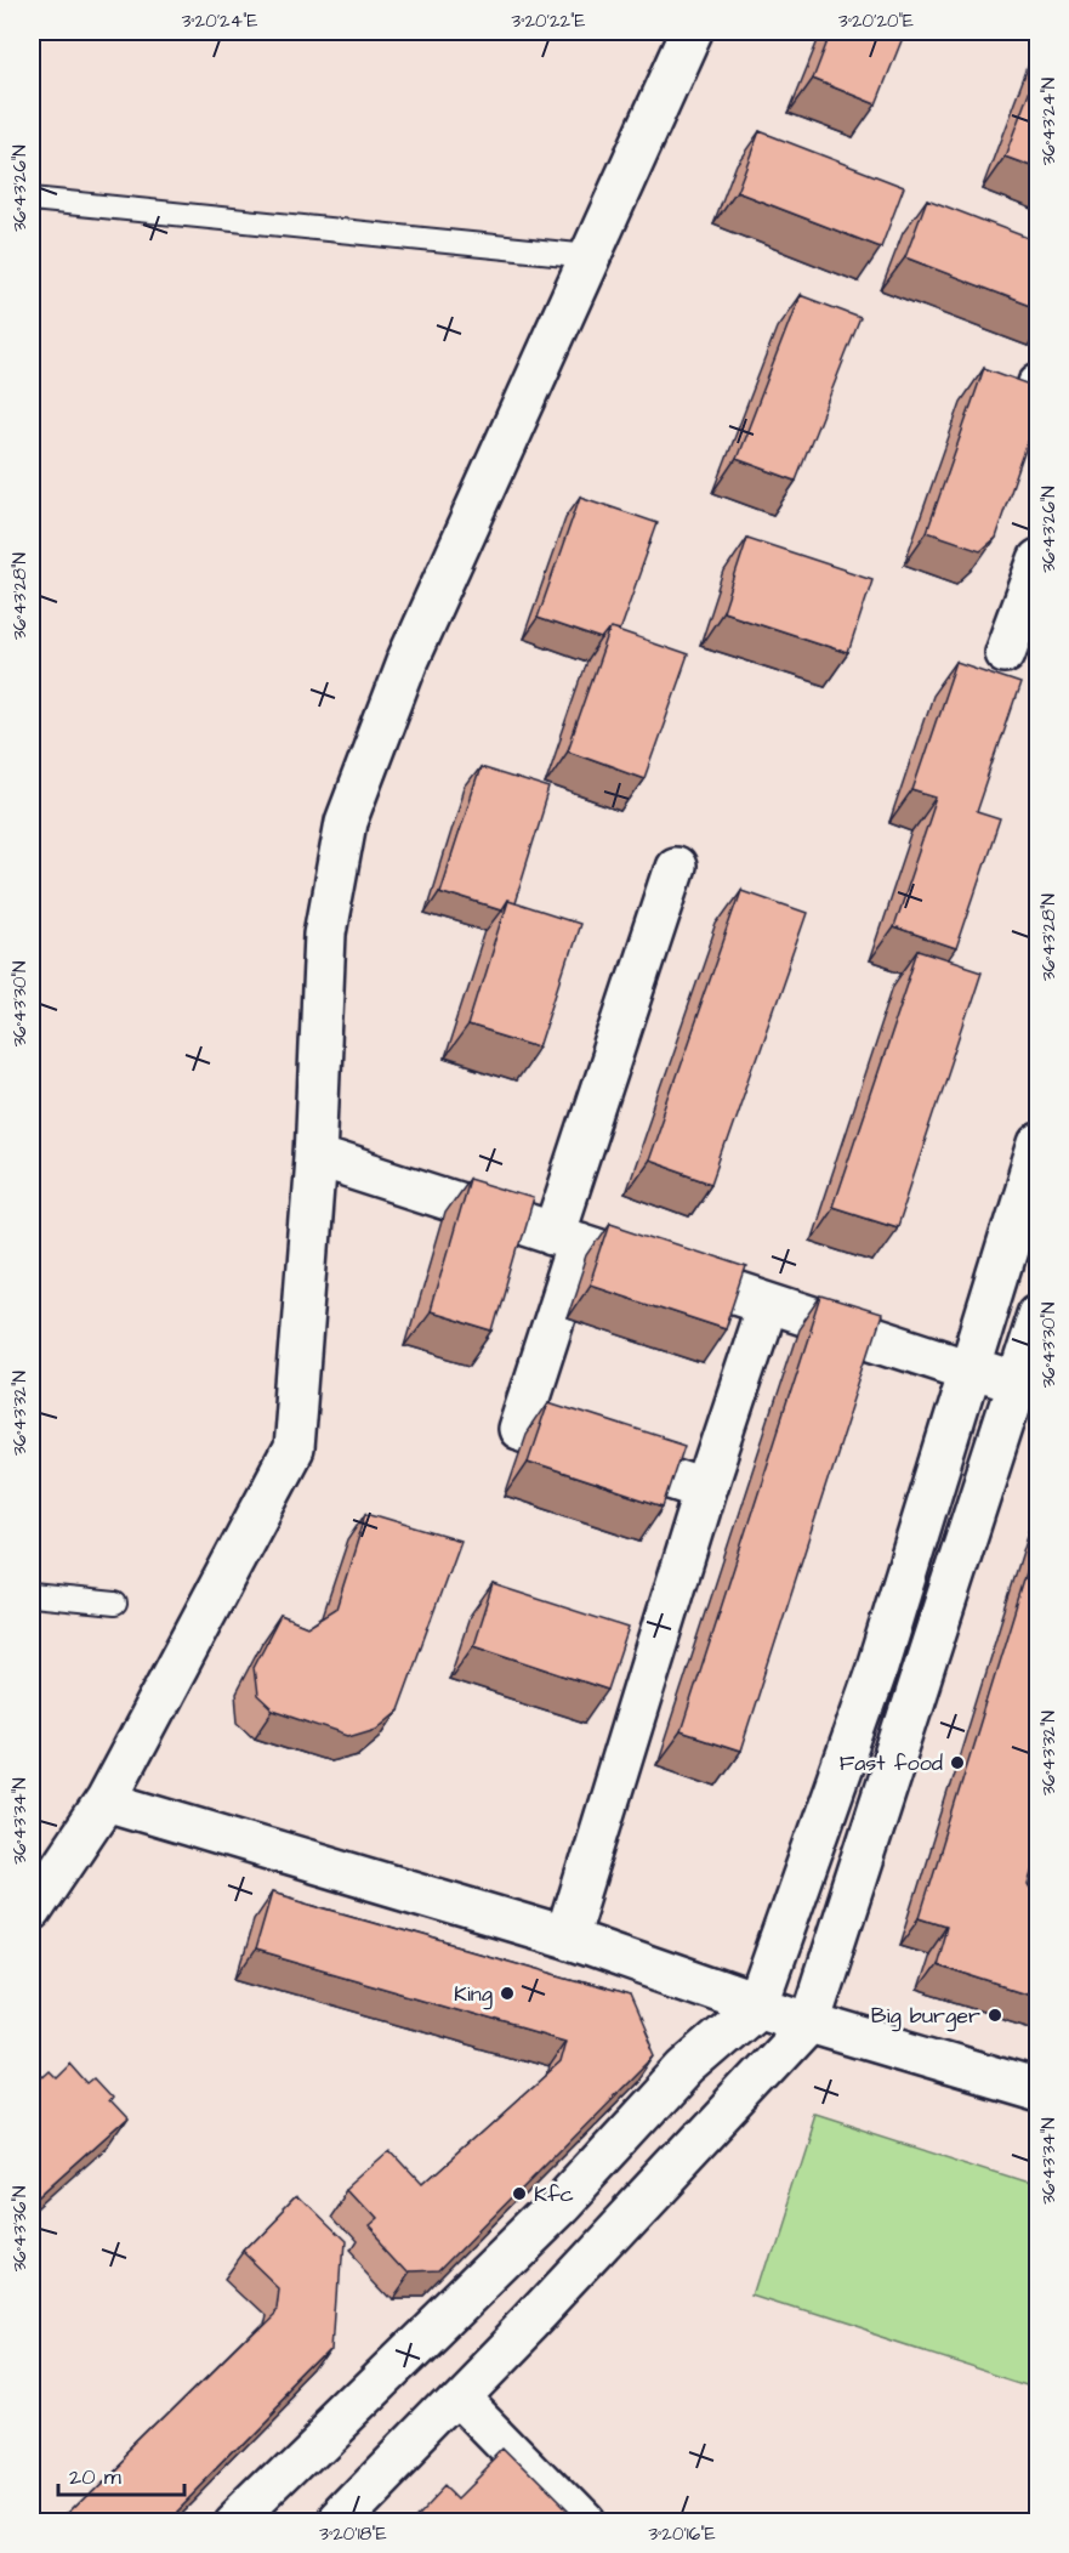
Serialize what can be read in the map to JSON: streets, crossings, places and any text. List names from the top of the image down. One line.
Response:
{"places":["Fast food","King","Big burger","Kfc"],"scale_bar":"20 m","coordinates":["3°20'24\"E","3°20'22\"E","3°20'20\"E","36°43'24\"N","36°43'26\"N","36°43'28\"N","36°43'30\"N","36°43'32\"N","36°43'34\"N","36°43'36\"N","3°20'18\"E","3°20'16\"E"]}
